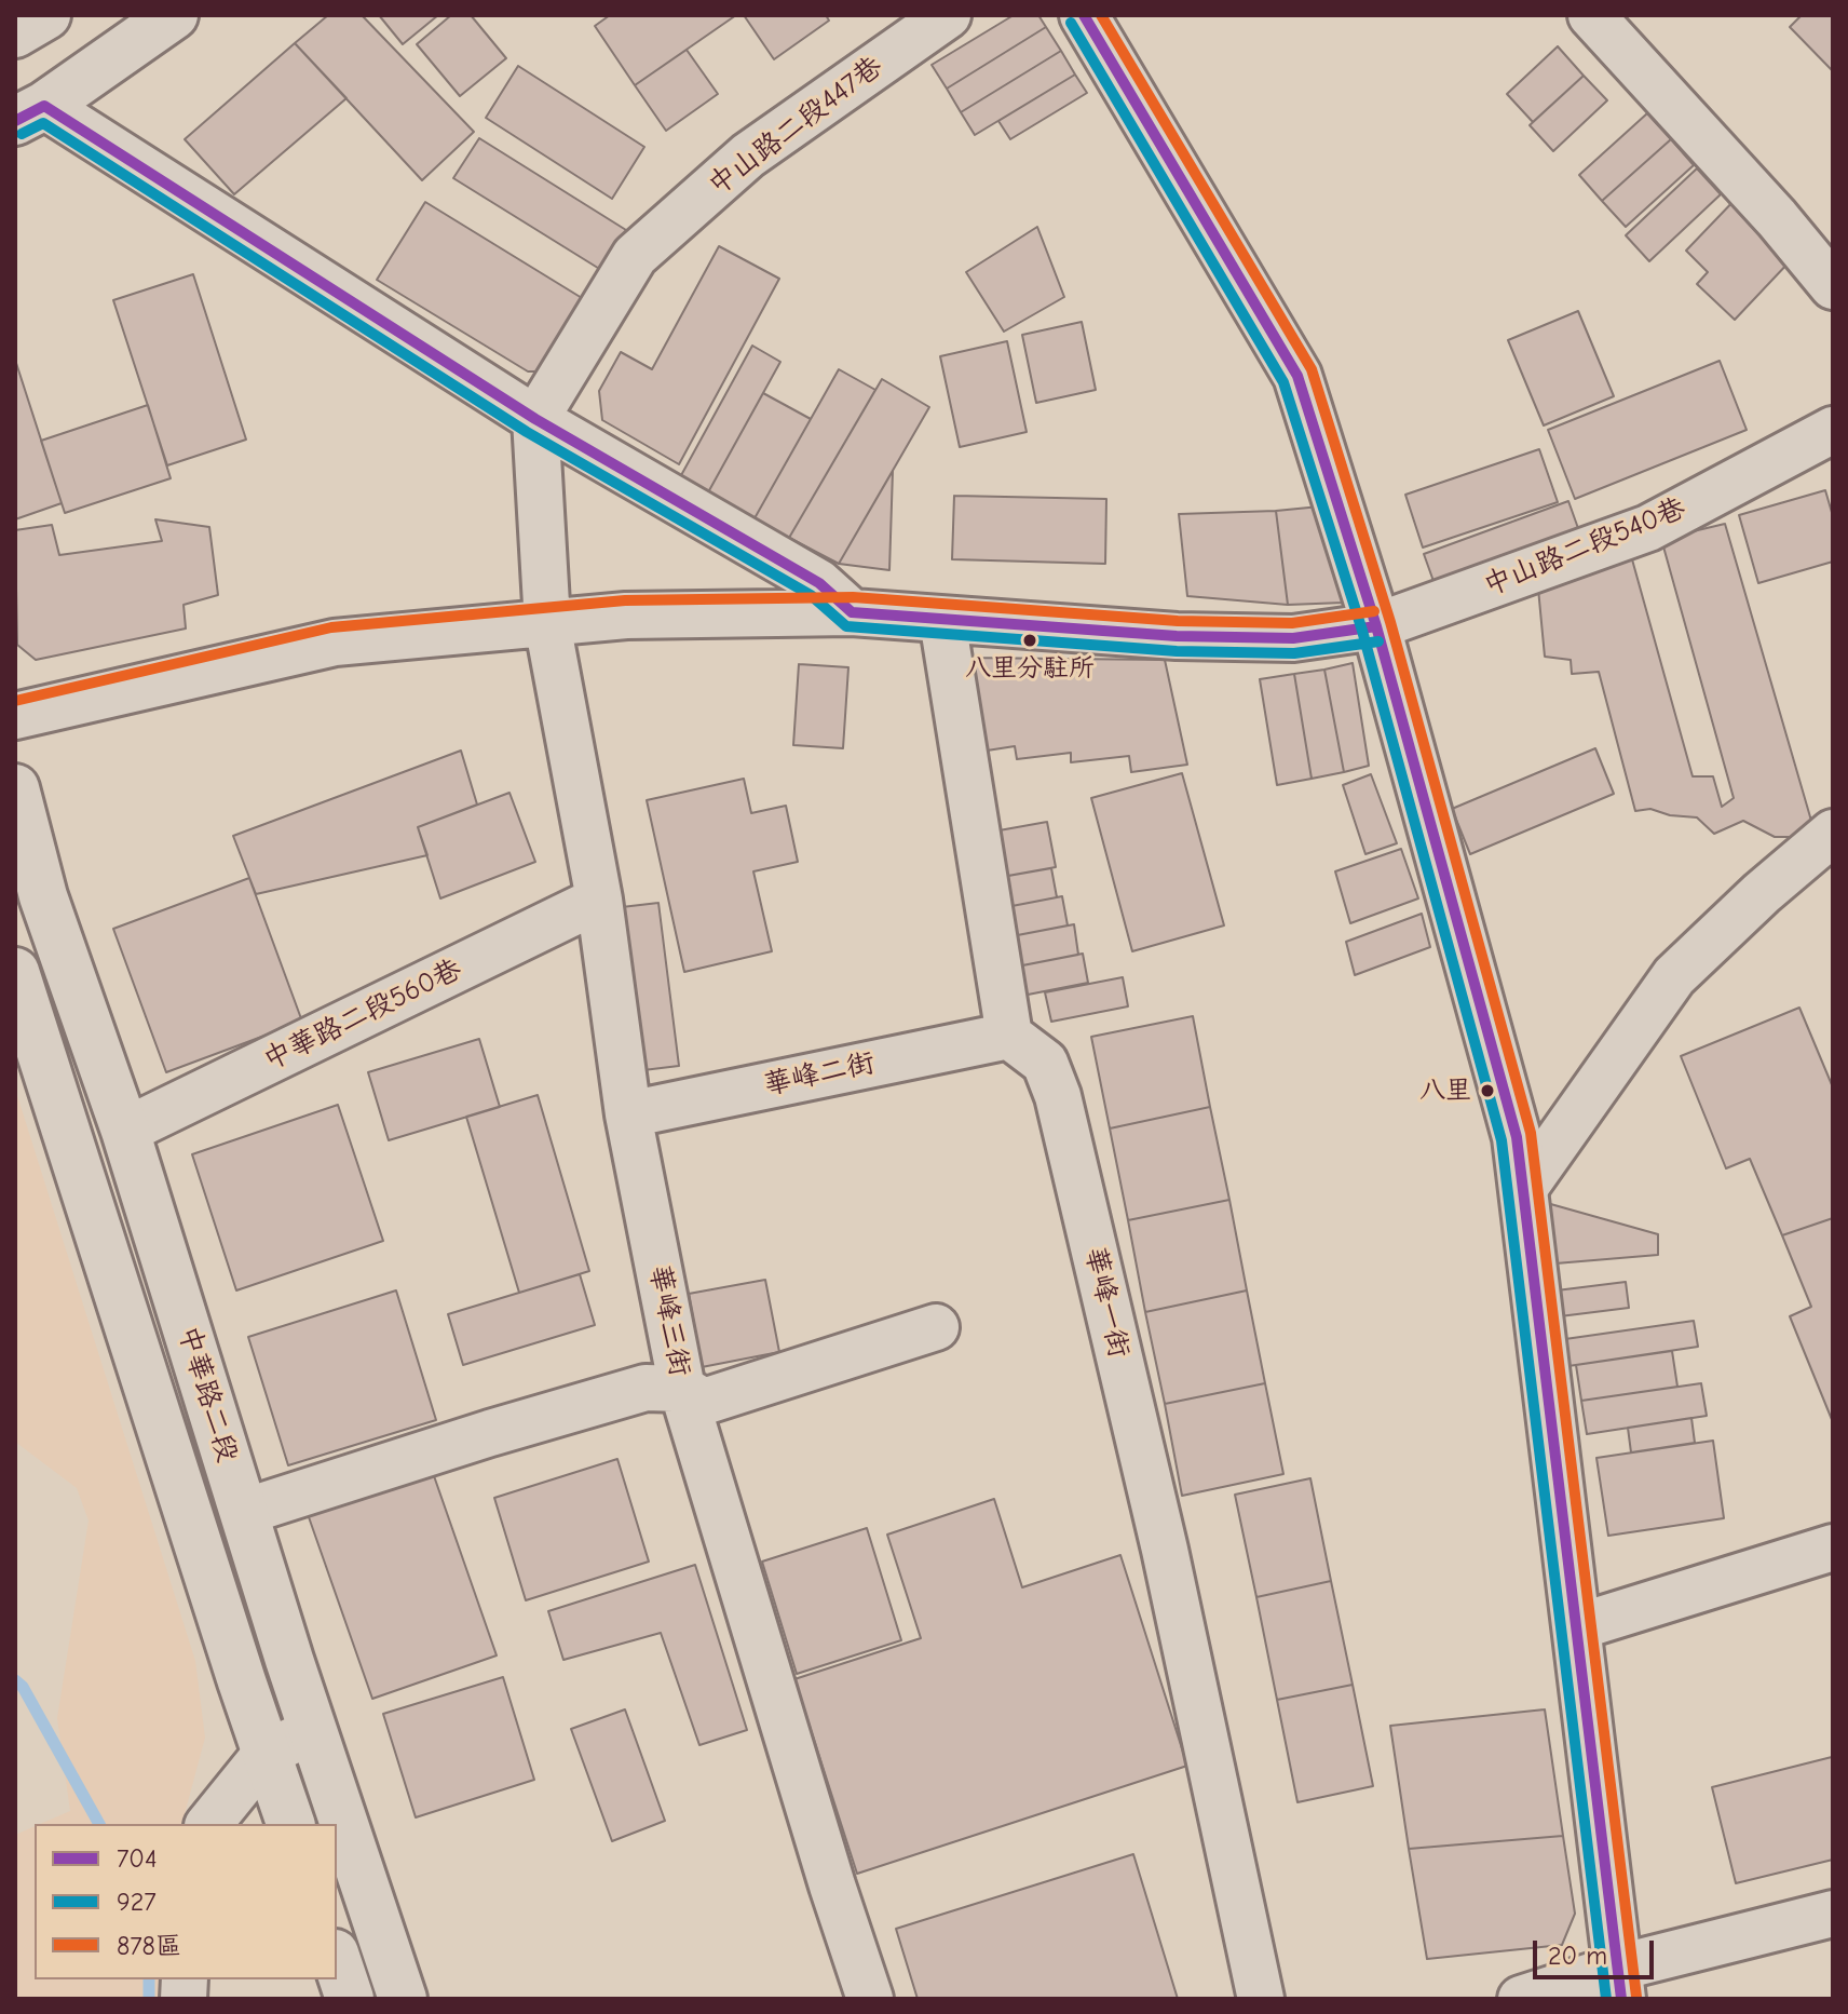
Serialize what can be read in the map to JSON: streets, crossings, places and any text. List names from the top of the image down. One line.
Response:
{"streets":{"main road":["中華路二段"],"street":["中山路二段447巷","中山路二段540巷","中華路二段560巷","華峰二街","華峰一街","華峰三街"]},"crossings":[["中山路二段540巷","華峰三街"],["中華路二段560巷","華峰三街"],["中華路二段560巷","中華路二段"],["華峰二街","華峰一街"],["華峰二街","華峰三街"]],"places":["八里分駐所","八里"],"lines":["transit line 704","transit line 878區","transit line 927"],"legend":["704","927","878區"],"scale_bar":"20 m"}
